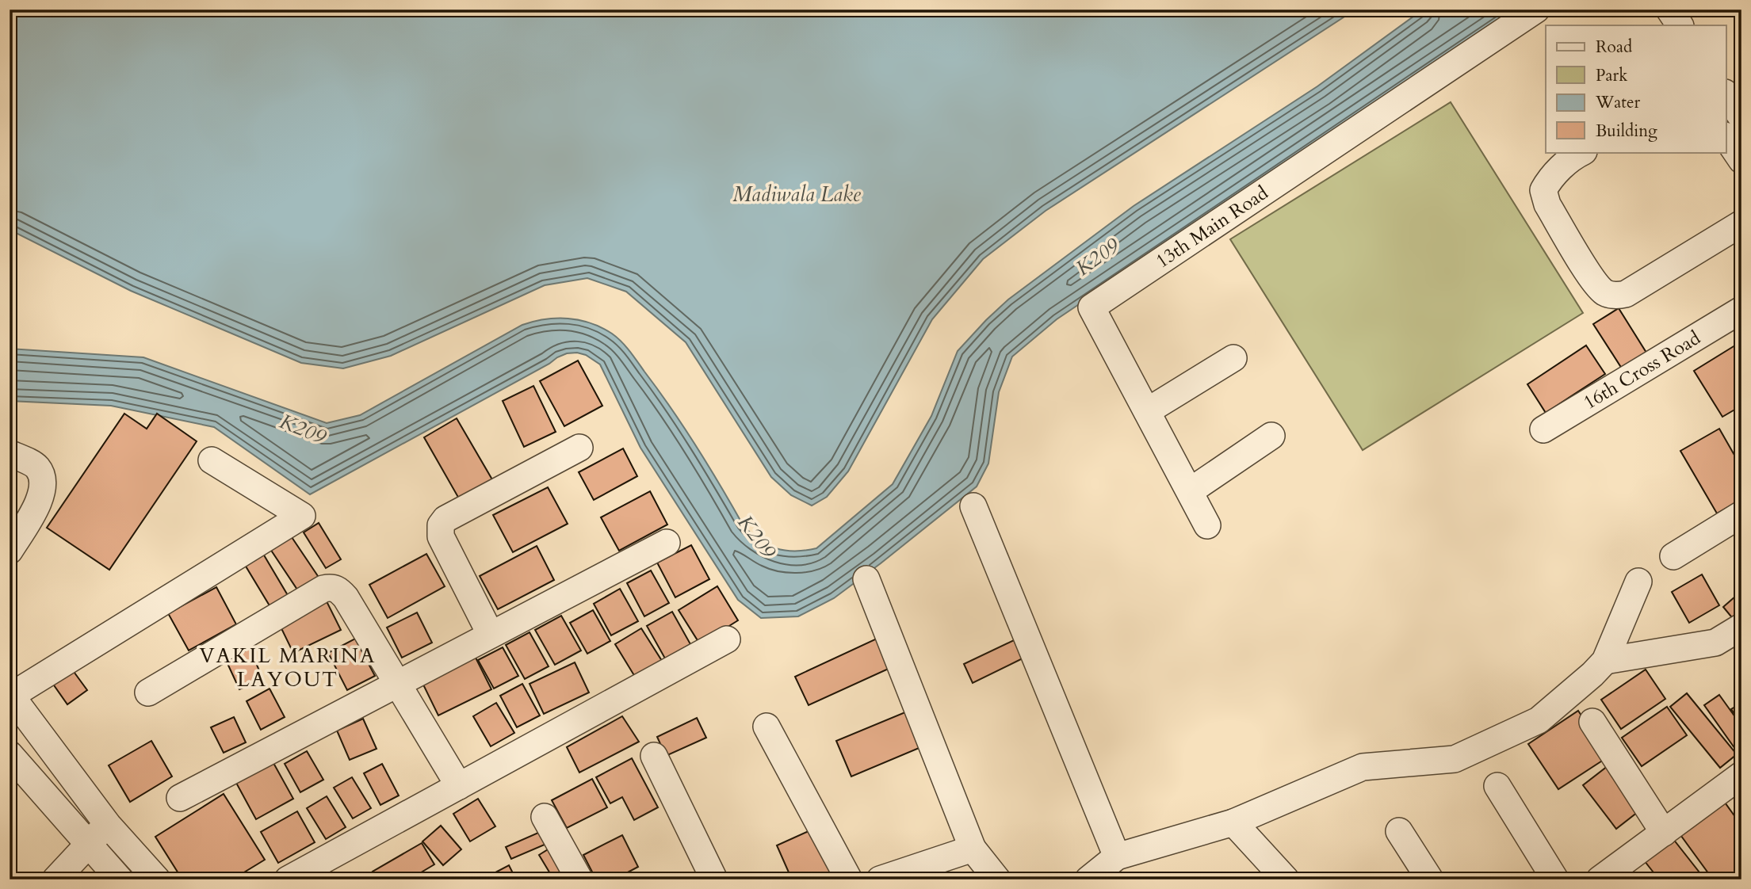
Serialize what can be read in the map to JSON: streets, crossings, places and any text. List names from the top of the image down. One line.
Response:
{"streets":{"street":["13th Main Road","16th Cross Road"]},"districts":["VAKIL MARINA LAYOUT"],"water":["Madiwala Lake","K209"],"legend":["Road","Park","Water","Building"]}
